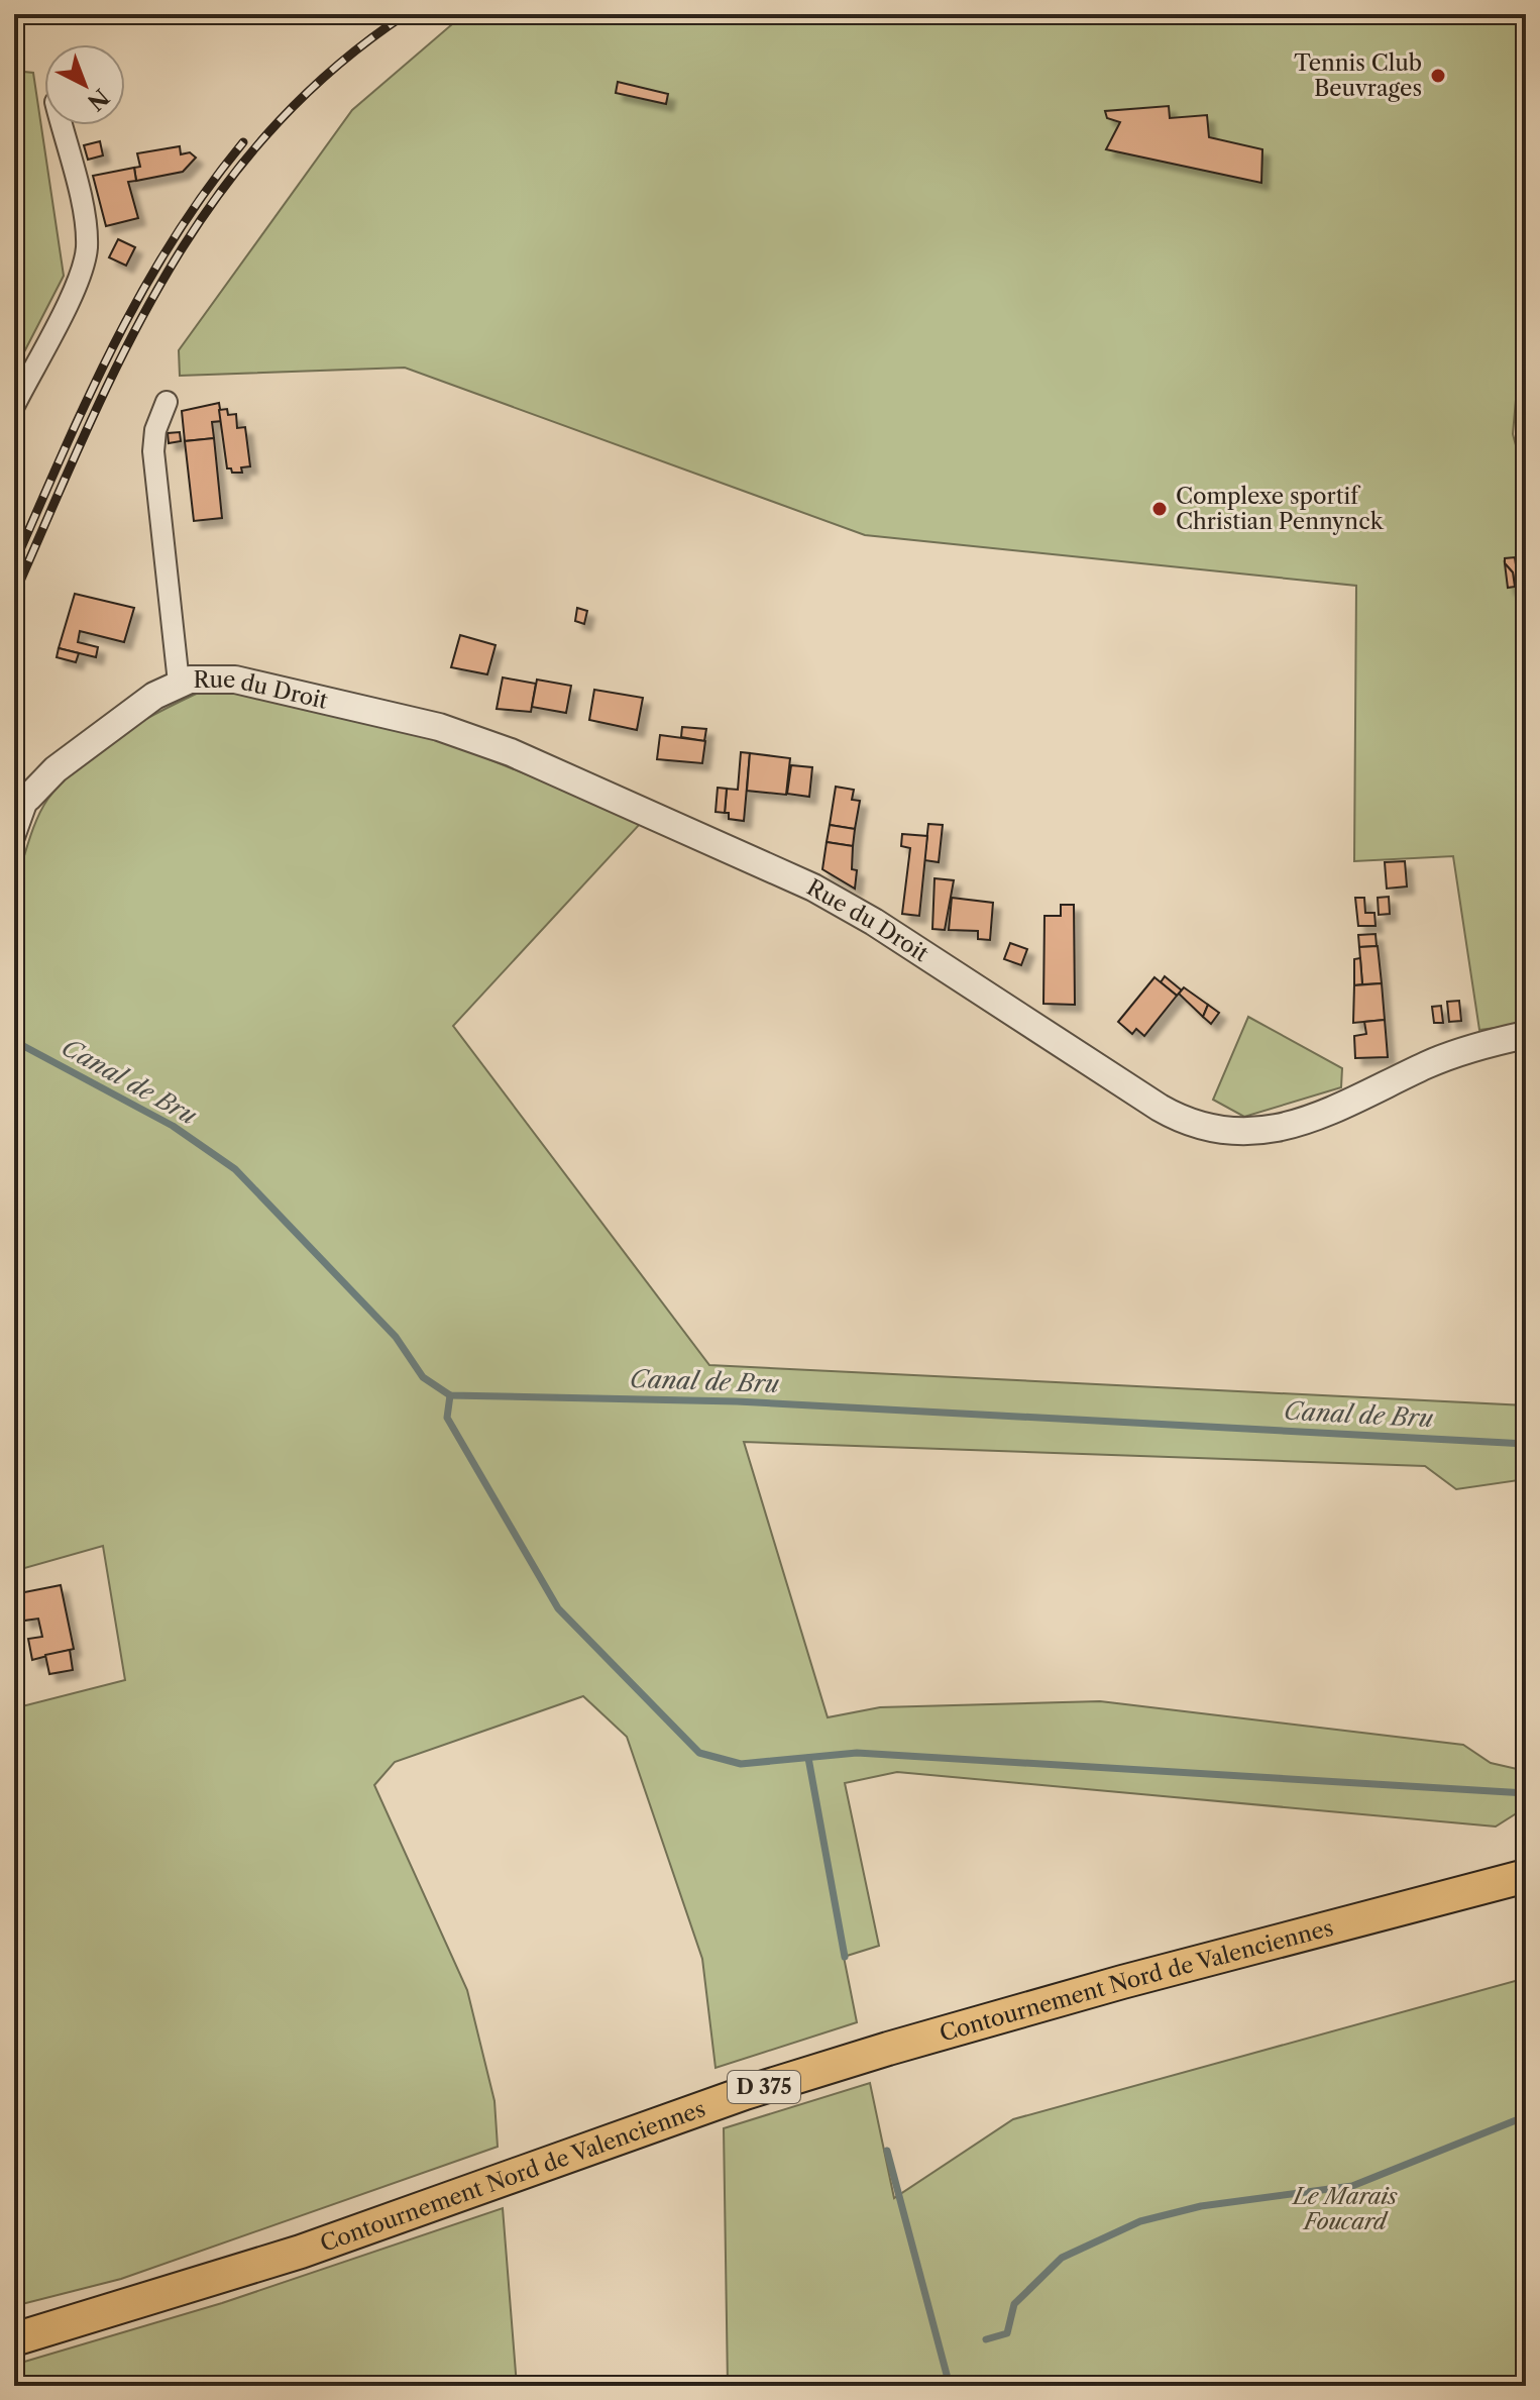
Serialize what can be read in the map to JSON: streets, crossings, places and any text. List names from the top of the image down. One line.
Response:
{"streets":{"main road":["Contournement Nord de Valenciennes","D 375"],"street":["Rue du Droit"]},"water":["Canal de Bru"],"parks":["Le Marais Foucard"],"places":["Tennis Club Beuvrages","Complexe sportif Christian Pennynck"],"north":"bottom right"}
